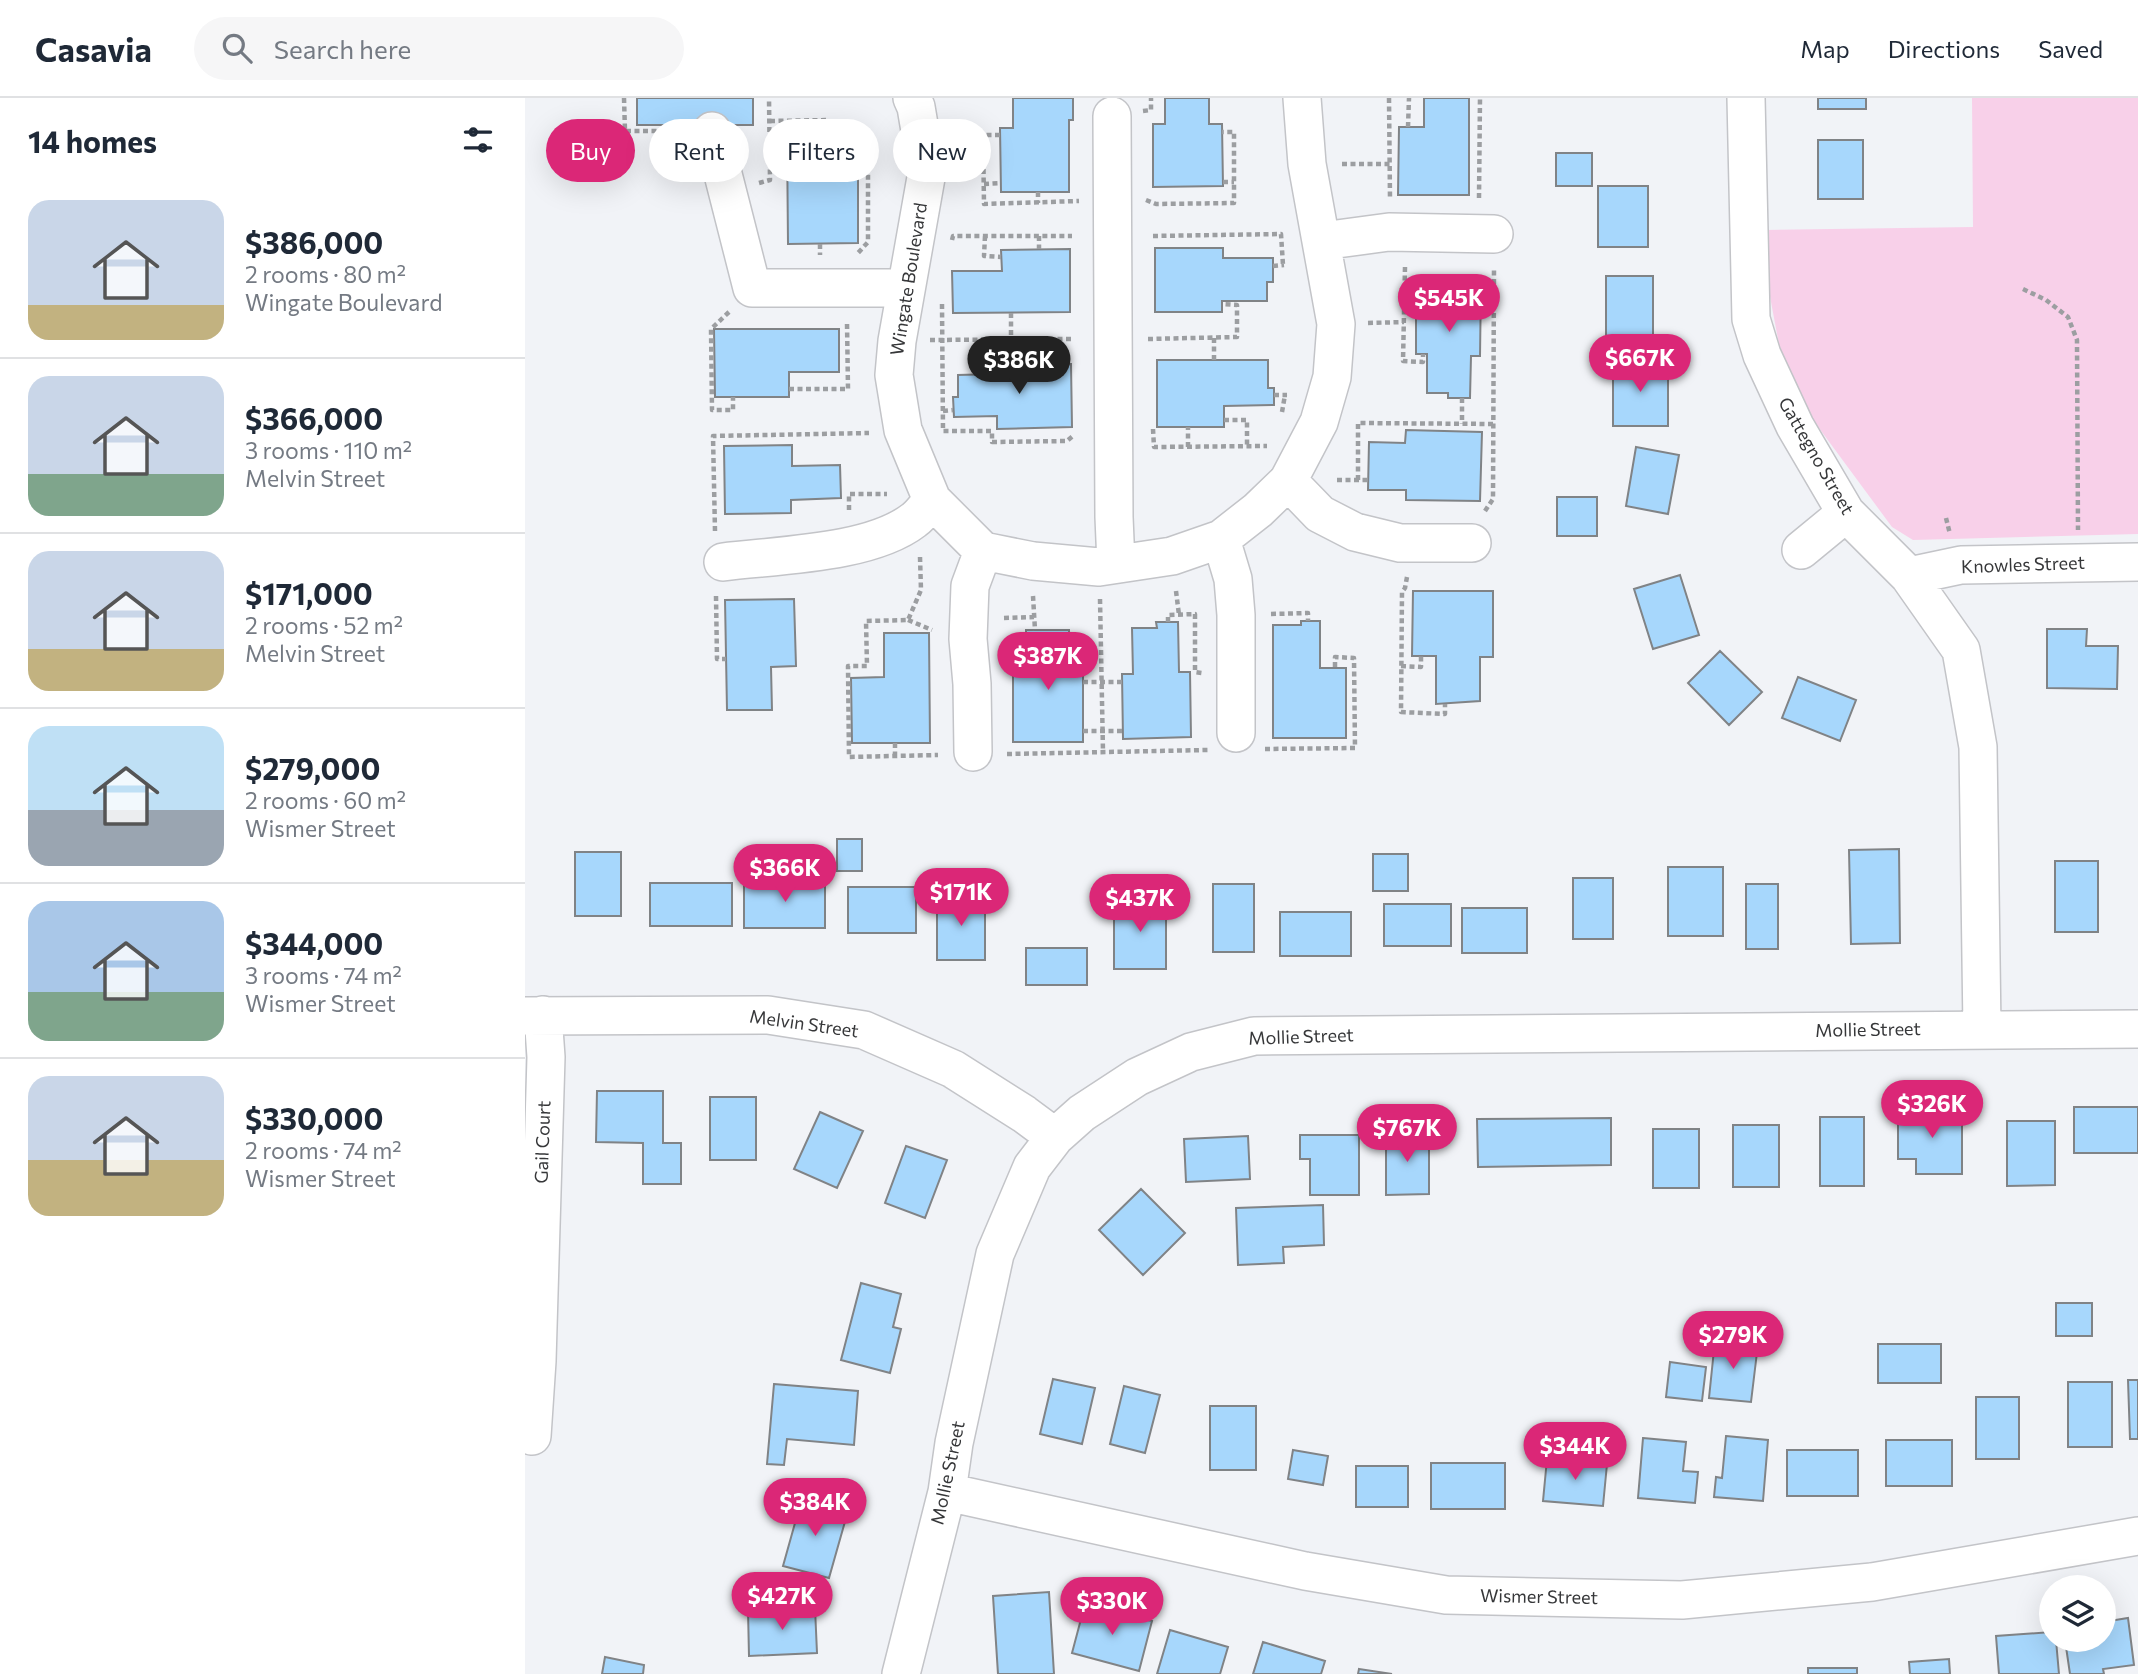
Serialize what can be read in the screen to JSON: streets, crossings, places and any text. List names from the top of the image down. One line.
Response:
{"streets":{"street":["Wingate Boulevard","Gattegno Street","Knowles Street","Melvin Street","Mollie Street","Gail Court","Wismer Street"]},"crossings":[["Gattegno Street","Knowles Street"],["Gattegno Street","Mollie Street"],["Melvin Street","Mollie Street"],["Melvin Street","Gail Court"],["Mollie Street","Wismer Street"]],"page":{"header":"Casavia","search":"Search here","nav":["Map","Directions","Saved"],"heading":"14 homes","chip":["Buy","Rent","Filters","New"],"list":[{"name":"$386,000","note":"2 rooms · 80 m² · Wingate Boulevard"},{"name":"$366,000","note":"3 rooms · 110 m² · Melvin Street"},{"name":"$171,000","note":"2 rooms · 52 m² · Melvin Street"},{"name":"$279,000","note":"2 rooms · 60 m² · Wismer Street"},{"name":"$344,000","note":"3 rooms · 74 m² · Wismer Street"},{"name":"$330,000","note":"2 rooms · 74 m² · Wismer Street"}],"price":["$545K","$667K","$386K","$387K","$366K","$171K","$437K","$326K","$767K","$279K","$344K","$384K","$427K","$330K"]}}
